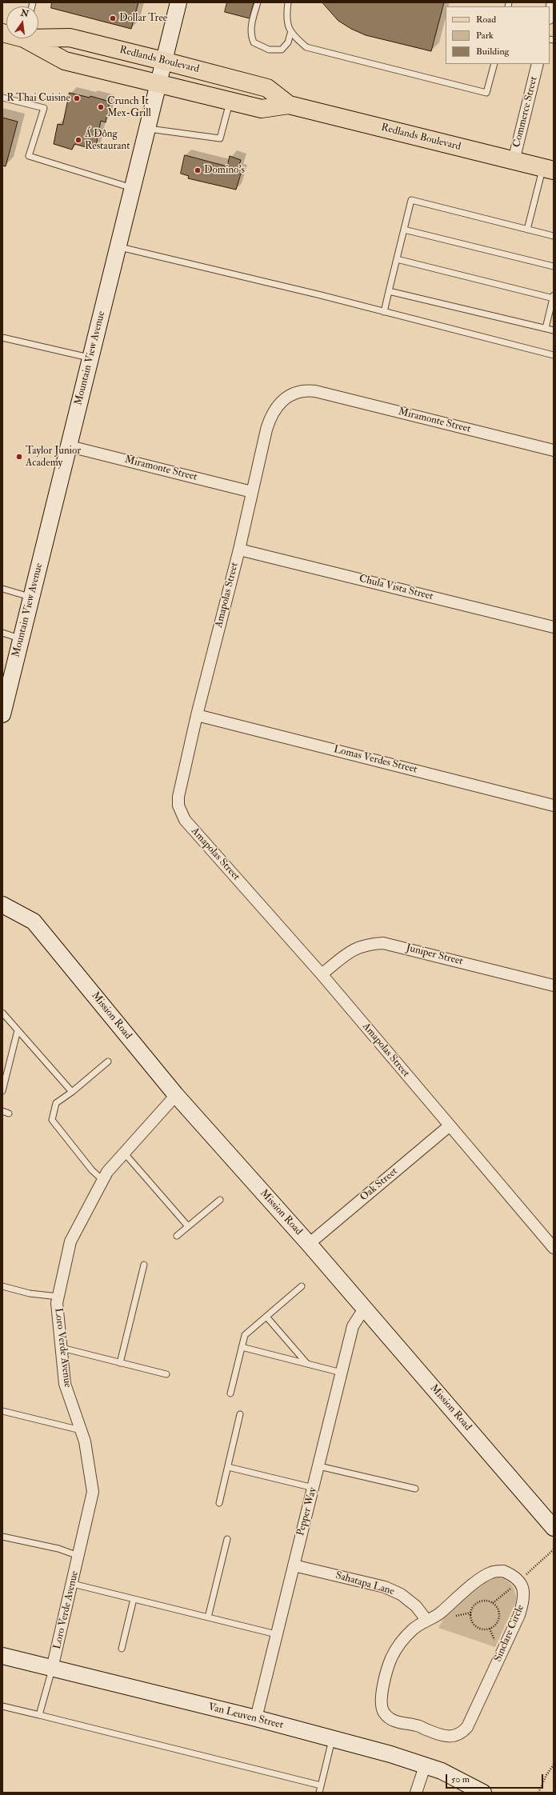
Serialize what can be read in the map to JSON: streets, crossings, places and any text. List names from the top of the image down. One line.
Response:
{"streets":{"main road":["Redlands Boulevard"],"street":["Commerce Street","Mountain View Avenue","Miramonte Street","Chula Vista Street","Amapolas Street","Lomas Verdes Street","Juniper Street","Mission Road","Oak Street","Loro Verde Avenue","Pepper Way","Sahatapa Lane","Sinclare Circle","Van Leuven Street"]},"crossings":[["Redlands Boulevard","Commerce Street"],["Redlands Boulevard","Mountain View Avenue"],["Mountain View Avenue","Miramonte Street"],["Miramonte Street","Amapolas Street"],["Chula Vista Street","Amapolas Street"],["Amapolas Street","Lomas Verdes Street"],["Amapolas Street","Juniper Street"],["Amapolas Street","Oak Street"],["Mission Road","Oak Street"],["Mission Road","Loro Verde Avenue"],["Mission Road","Pepper Way"],["Loro Verde Avenue","Van Leuven Street"],["Pepper Way","Sahatapa Lane"],["Pepper Way","Van Leuven Street"],["Sahatapa Lane","Sinclare Circle"]],"places":["Dollar Tree","R Thai Cuisine","Crunch It Mex-Grill","Á Đông Restaurant","Domino's","Taylor Junior Academy"],"legend":["Road","Park","Building"],"scale_bar":"50 m","north":"top"}
